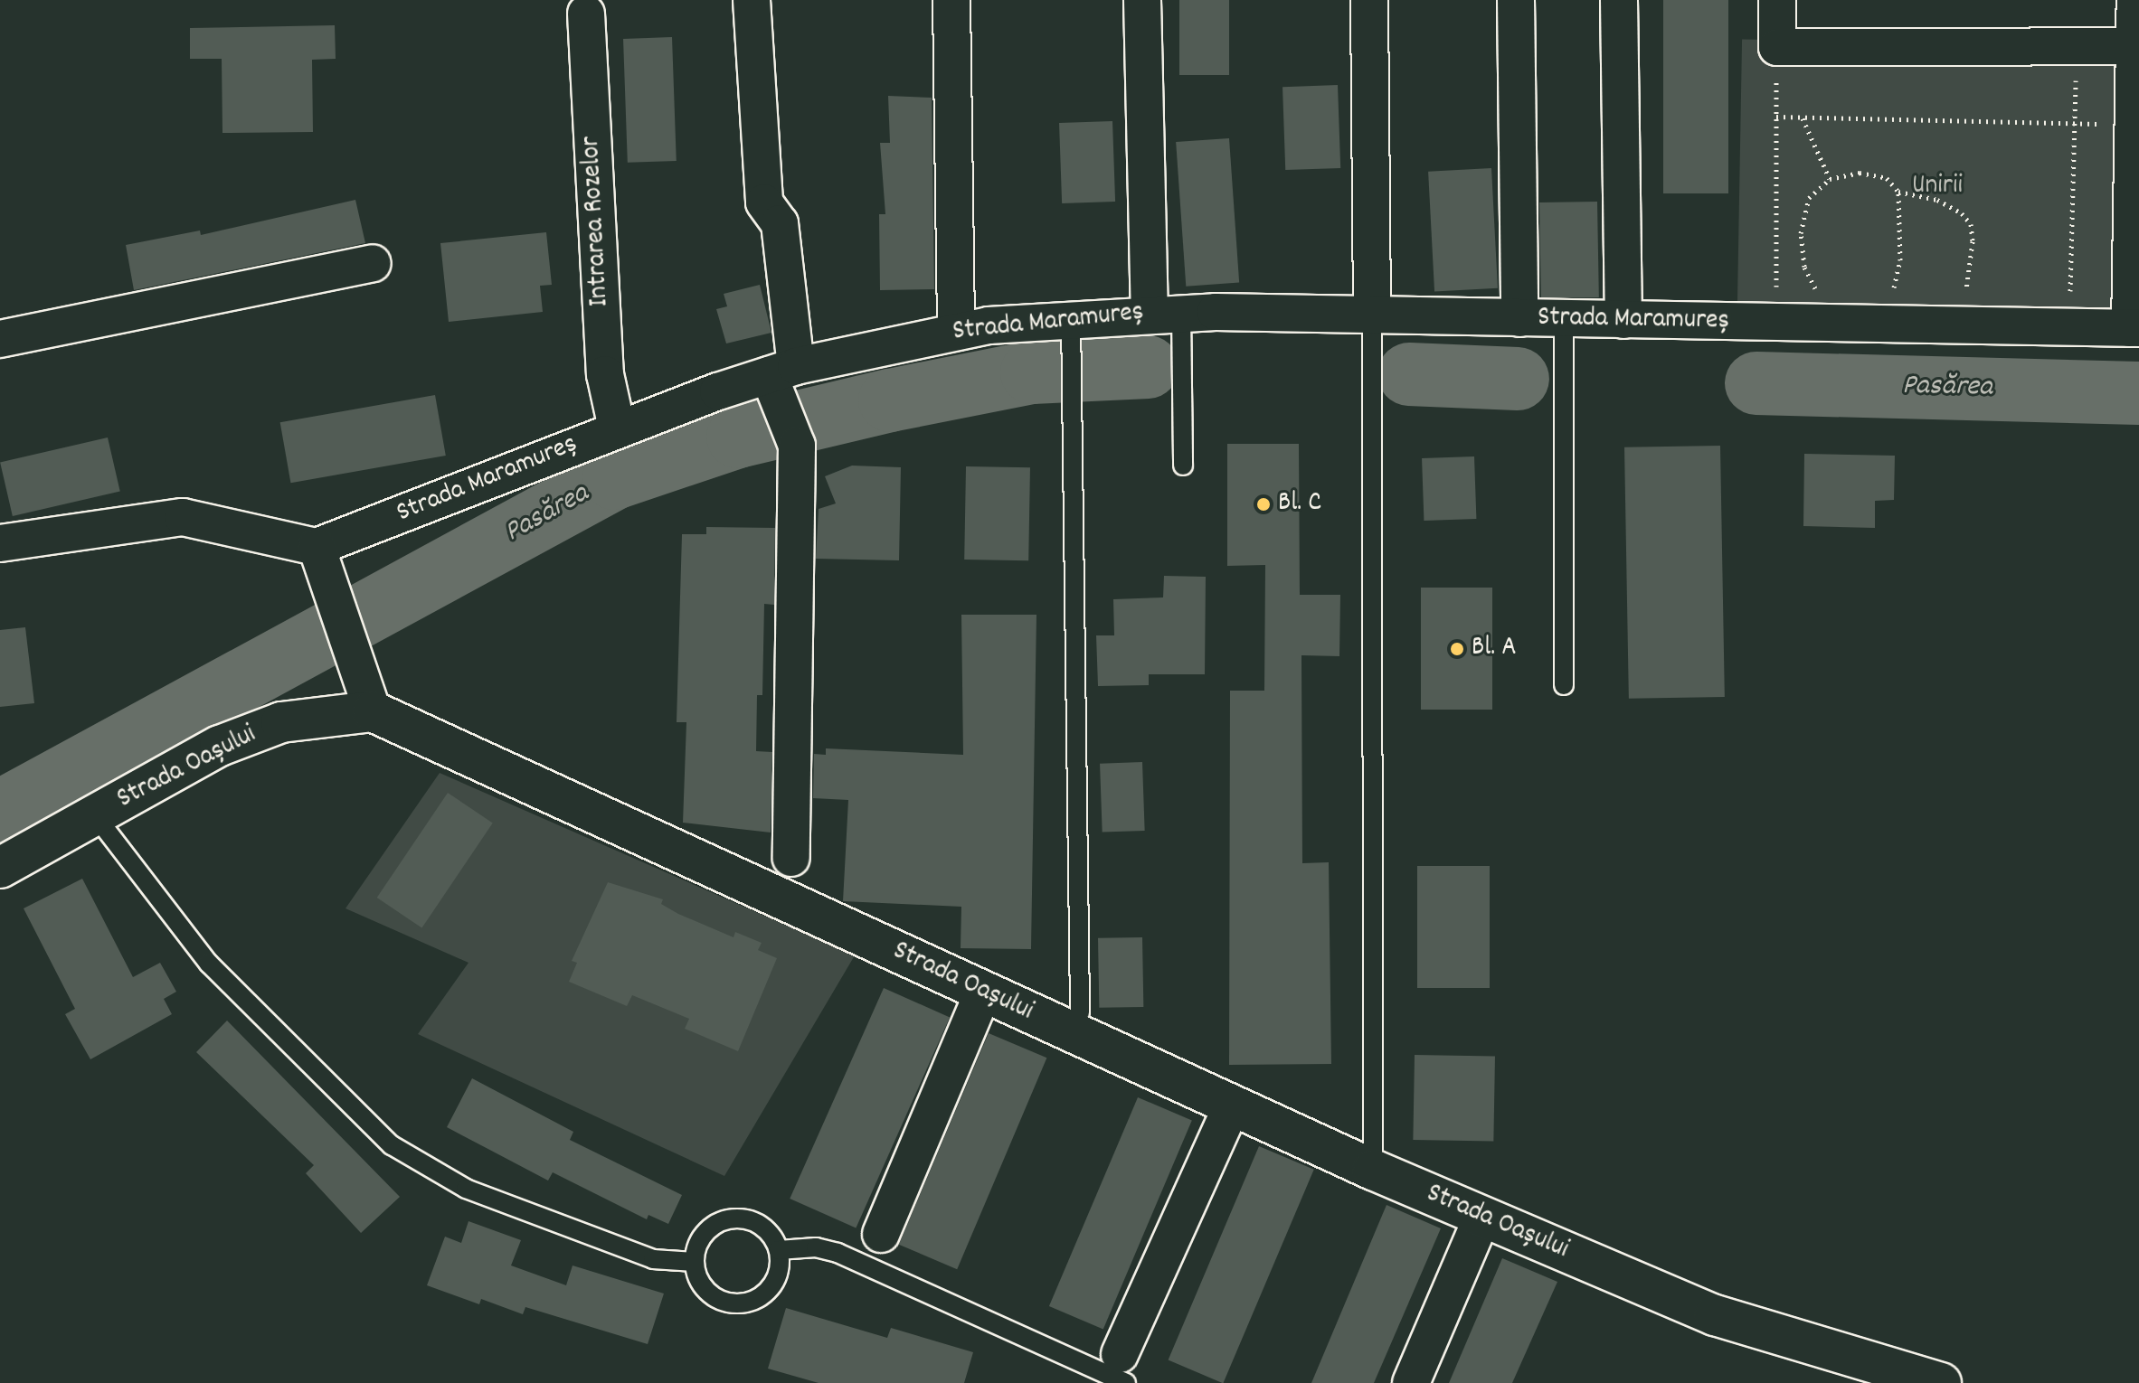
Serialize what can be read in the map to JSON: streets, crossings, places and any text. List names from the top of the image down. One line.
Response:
{"streets":{"street":["Intrarea Rozelor","Strada Maramureș","Strada Oașului"]},"crossings":[["Intrarea Rozelor","Strada Maramureș"]],"water":["Pasărea"],"parks":["Unirii"],"places":["Bl. C","Bl. A"]}
